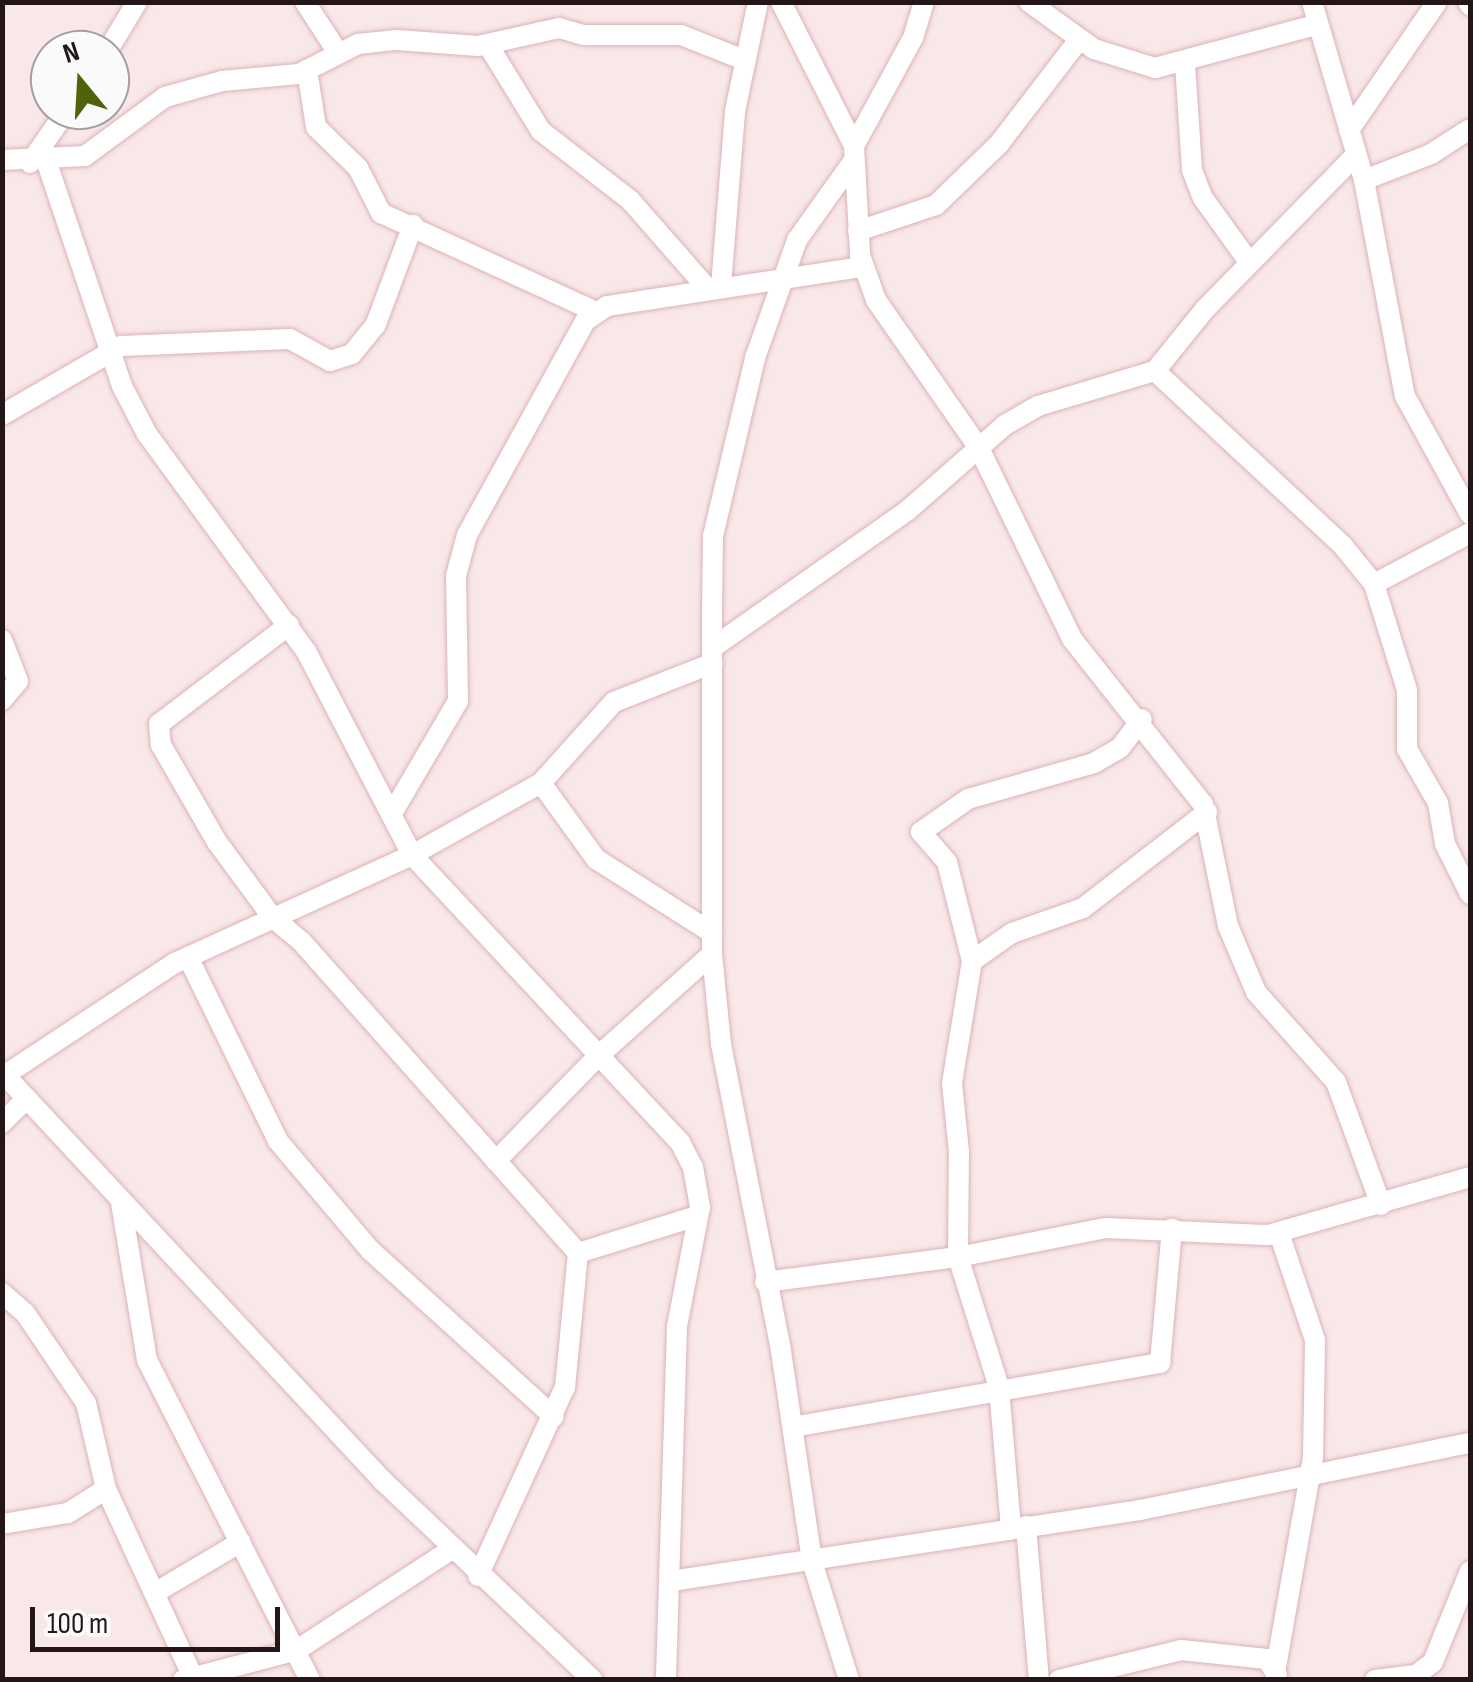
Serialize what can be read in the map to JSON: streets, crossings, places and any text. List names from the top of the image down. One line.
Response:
{"scale_bar":"100 m","north":"top"}
